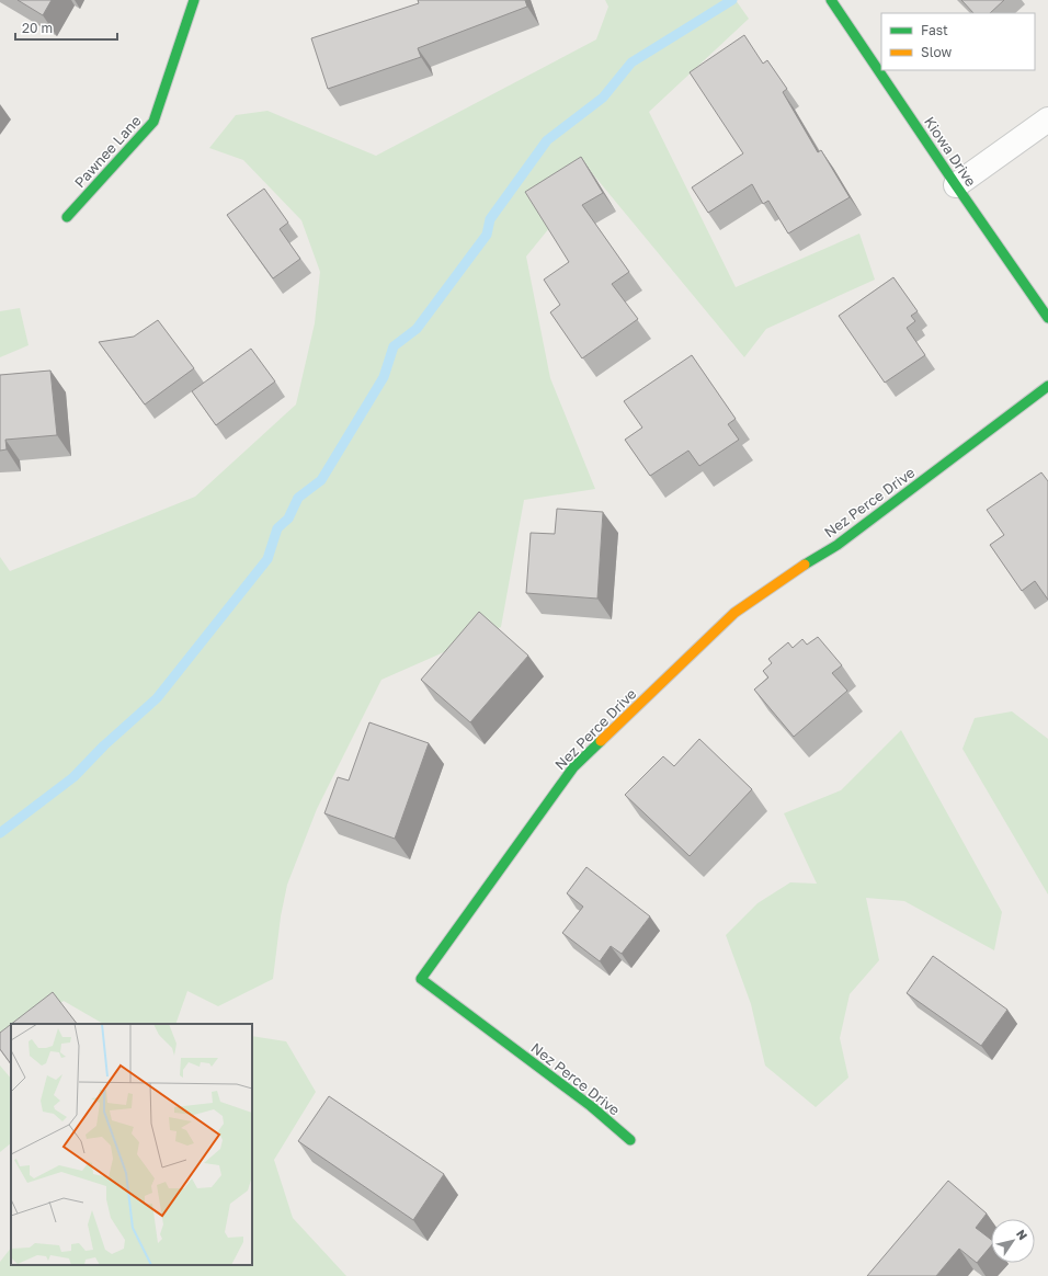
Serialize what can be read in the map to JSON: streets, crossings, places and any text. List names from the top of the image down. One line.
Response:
{"streets":{"street":["Pawnee Lane","Kiowa Drive","Nez Perce Drive"]},"legend":["Fast","Slow"],"scale_bar":"20 m","north":"top right"}
